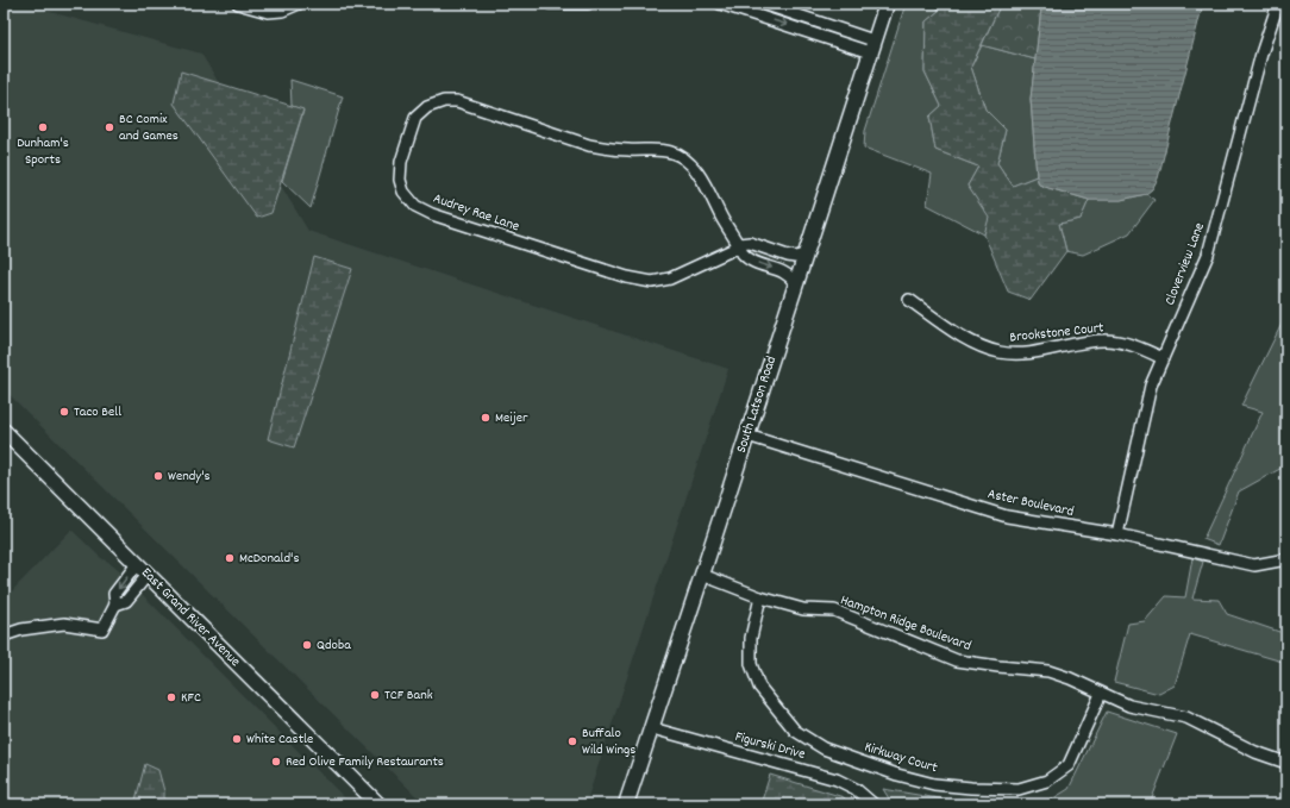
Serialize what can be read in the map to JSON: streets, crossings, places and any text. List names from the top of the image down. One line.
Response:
{"streets":{"main road":["South Latson Road","East Grand River Avenue"],"street":["Audrey Rae Lane","Cloverview Lane","Brookstone Court","Aster Boulevard","Hampton Ridge Boulevard","Figurski Drive","Kirkway Court"]},"crossings":[["Audrey Rae Lane","South Latson Road"],["Cloverview Lane","Brookstone Court"],["Cloverview Lane","Aster Boulevard"],["South Latson Road","Aster Boulevard"],["South Latson Road","Hampton Ridge Boulevard"],["South Latson Road","Figurski Drive"],["Hampton Ridge Boulevard","Kirkway Court"]],"places":["Dunham's Sports","BC Comix and Games","Taco Bell","Meijer","Wendy's","McDonald's","Qdoba","TCF Bank","KFC","White Castle","Buffalo Wild Wings","Red Olive Family Restaurants"]}
